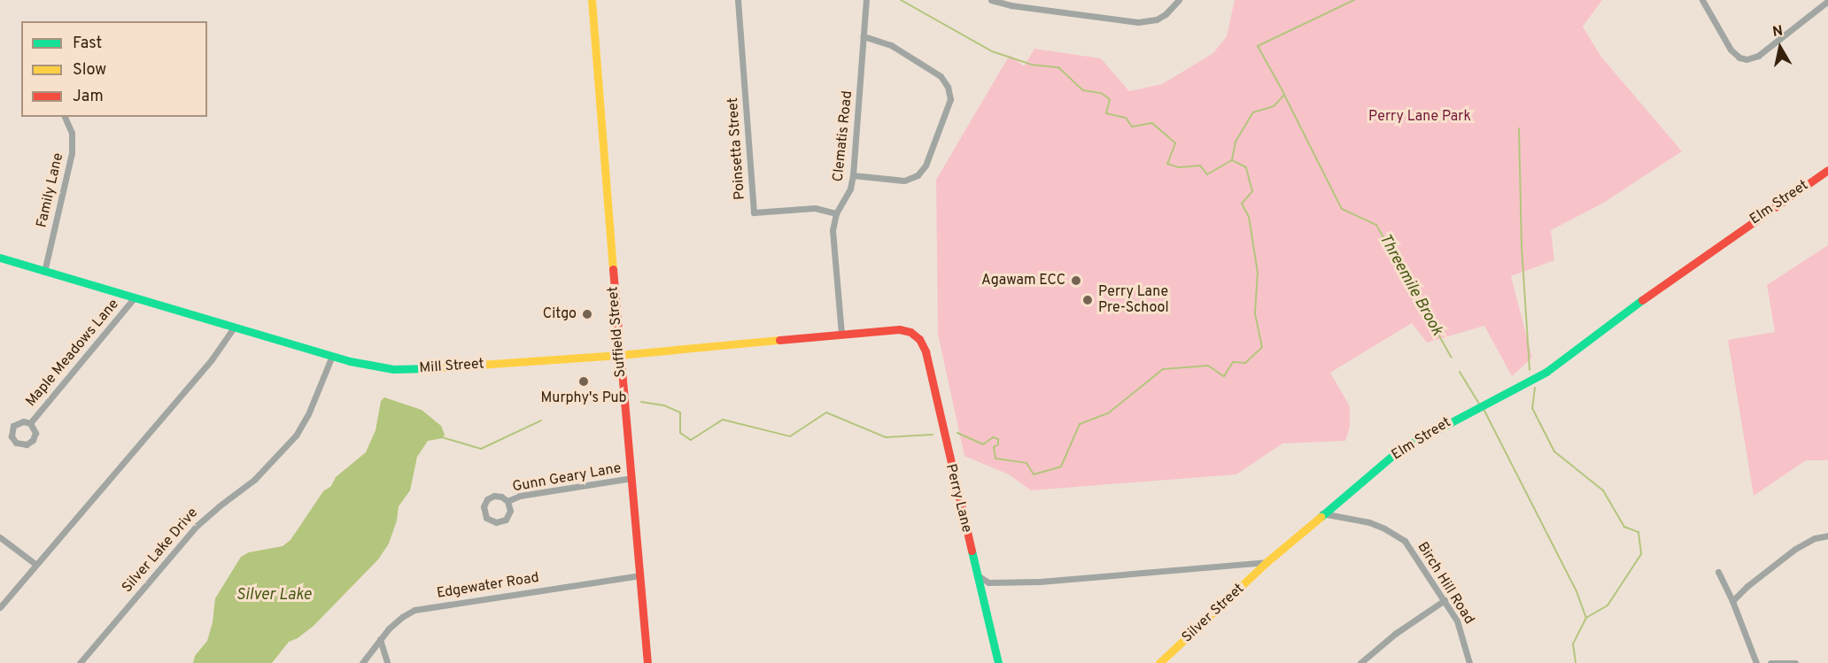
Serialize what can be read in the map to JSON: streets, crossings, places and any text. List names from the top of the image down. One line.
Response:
{"streets":{"street":["Clematis Road","Poinsetta Street","Family Lane","Elm Street","Suffield Street","Maple Meadows Lane","Mill Street","Gunn Geary Lane","Perry Lane","Silver Lake Drive","Birch Hill Road","Edgewater Road","Silver Street"]},"crossings":[["Clematis Road","Poinsetta Street"],["Clematis Road","Mill Street"],["Family Lane","Mill Street"],["Elm Street","Birch Hill Road"],["Elm Street","Silver Street"],["Suffield Street","Mill Street"],["Suffield Street","Gunn Geary Lane"],["Suffield Street","Edgewater Road"],["Maple Meadows Lane","Mill Street"],["Mill Street","Perry Lane"],["Mill Street","Silver Lake Drive"]],"water":["Threemile Brook","Silver Lake"],"parks":["Perry Lane Park"],"places":["Agawam ECC","Perry Lane Pre-School","Citgo","Murphy's Pub"],"legend":["Fast","Slow","Jam"],"north":"top"}
